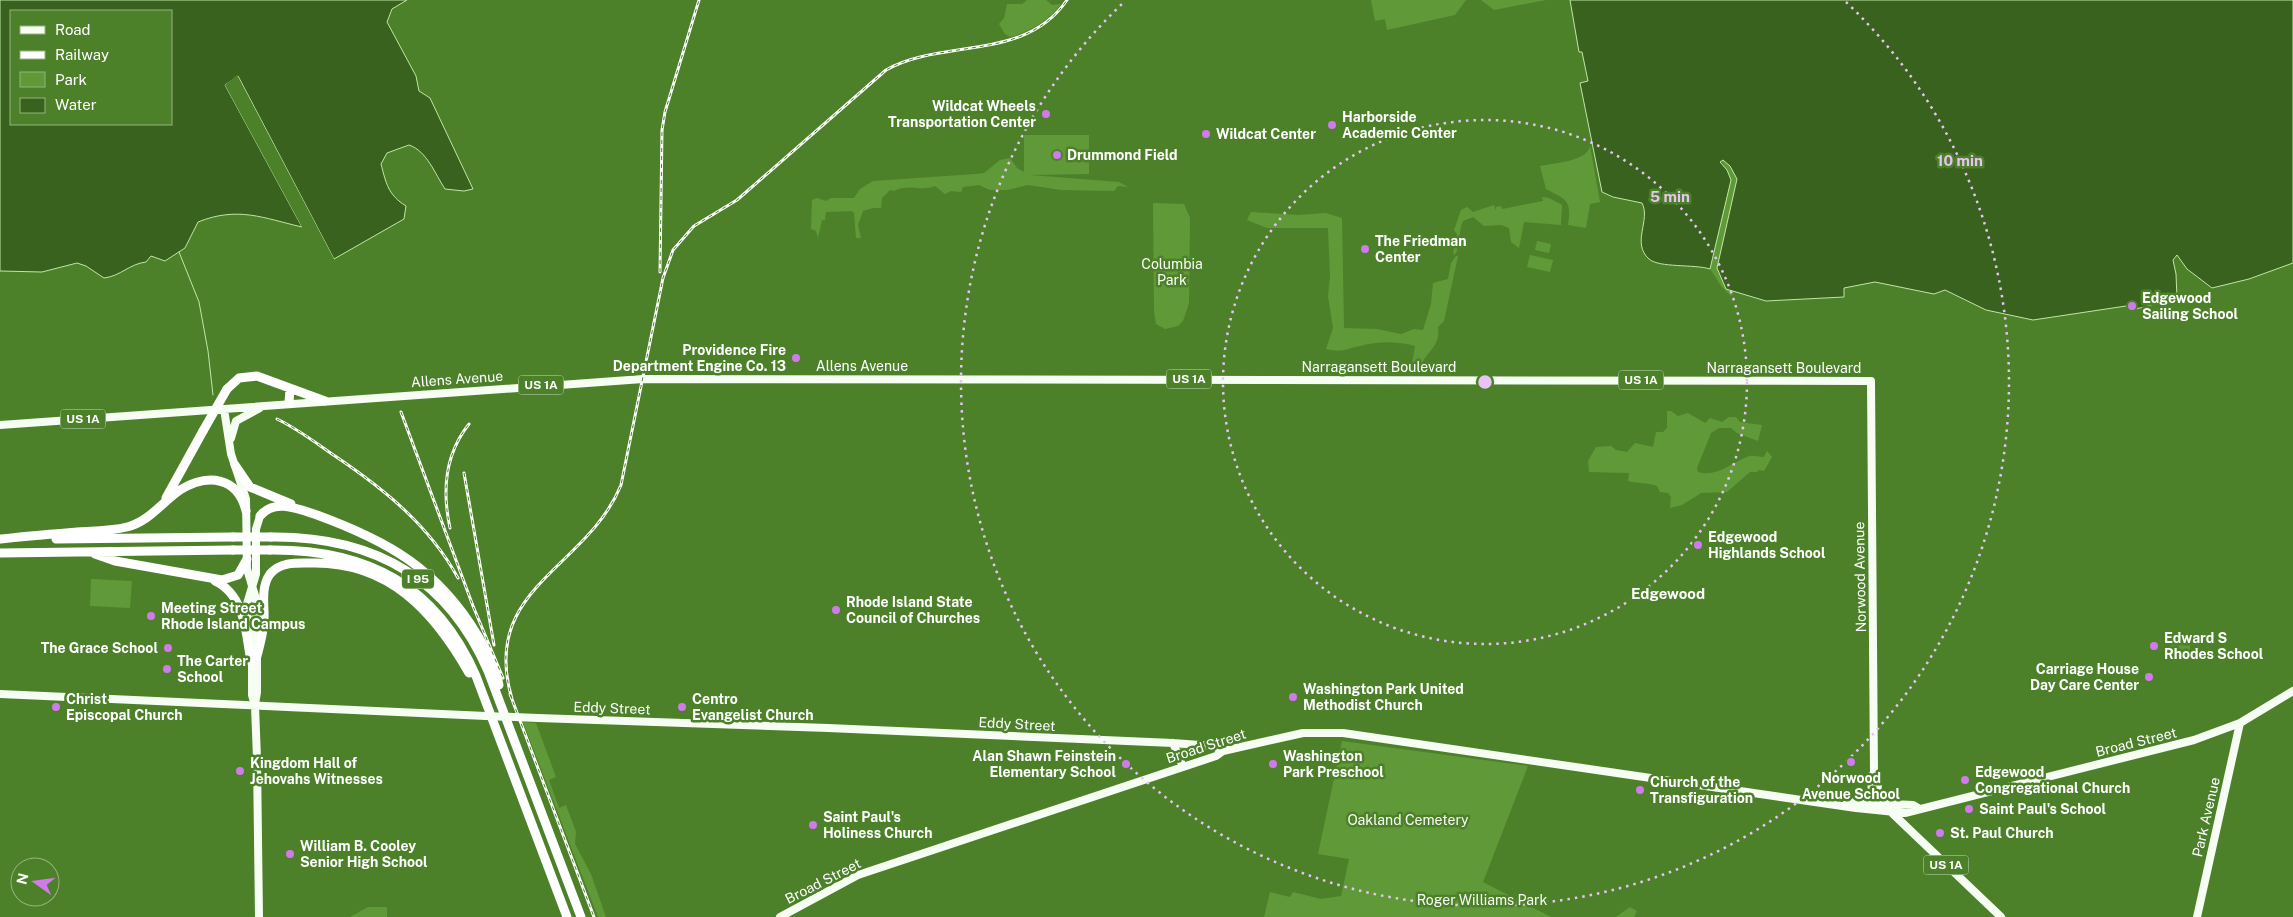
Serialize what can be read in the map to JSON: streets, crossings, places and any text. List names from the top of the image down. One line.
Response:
{"streets":{"highway":["I 95"],"main road":["Allens Avenue","Narragansett Boulevard","US 1A","Norwood Avenue","Eddy Street","Broad Street","Park Avenue"]},"crossings":[["Allens Avenue","Narragansett Boulevard"],["Narragansett Boulevard","Norwood Avenue"],["US 1A","Broad Street"],["Norwood Avenue","Broad Street"],["Eddy Street","Broad Street"],["Broad Street","Park Avenue"]],"districts":["Edgewood"],"parks":["Columbia Park","Oakland Cemetery","Roger Williams Park"],"places":["Wildcat Wheels Transportation Center","Harborside Academic Center","Wildcat Center","Drummond Field","The Friedman Center","Edgewood Sailing School","Providence Fire Department Engine Co. 13","Edgewood Highlands School","Rhode Island State Council of Churches","Meeting Street Rhode Island Campus","Edward S Rhodes School","The Grace School","The Carter School","Carriage House Day Care Center","Washington Park United Methodist Church","Christ Episcopal Church","Centro Evangelist Church","Norwood Avenue School","Alan Shawn Feinstein Elementary School","Washington Park Preschool","Kingdom Hall of Jehovahs Witnesses","Edgewood Congregational Church","Church of the Transfiguration","Saint Paul's School","Saint Paul's Holiness Church","St. Paul Church","William B. Cooley Senior High School"],"legend":["Road","Railway","Park","Water"],"north":"left","rings":["10 min","5 min"]}
